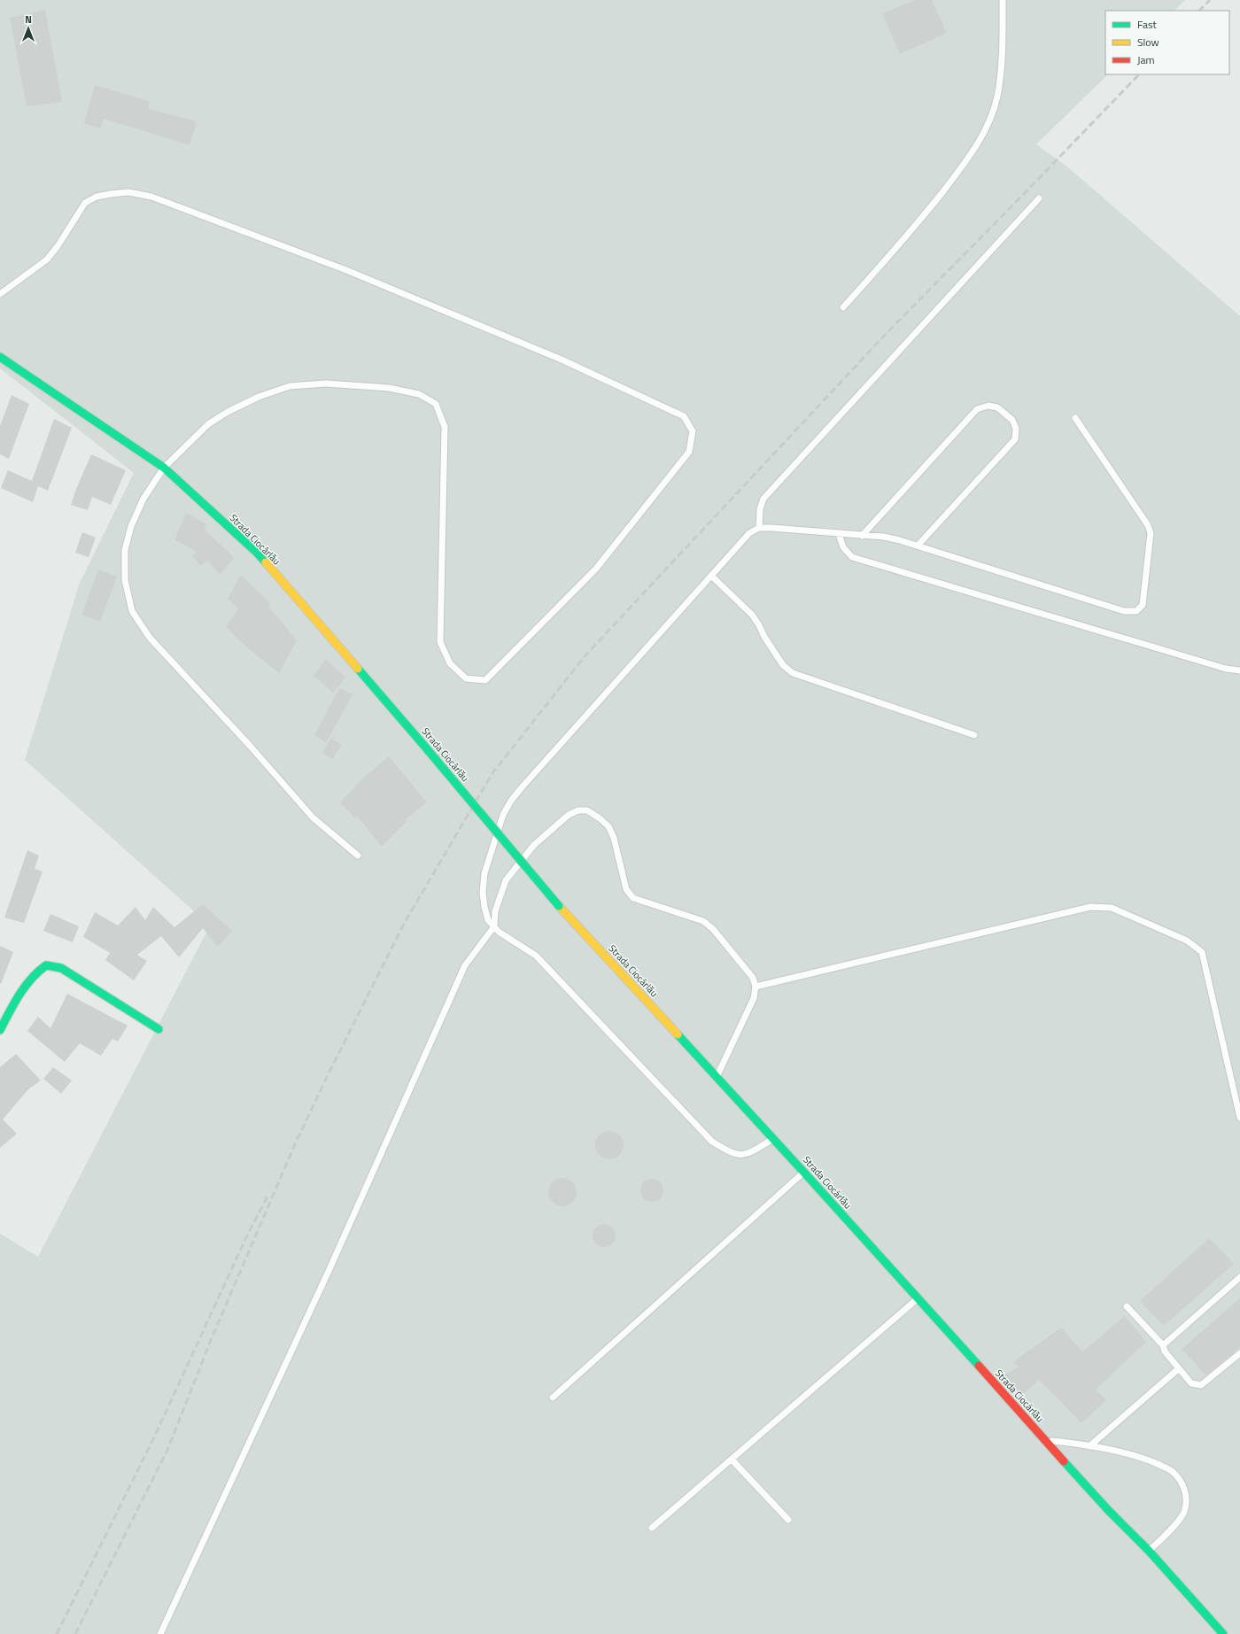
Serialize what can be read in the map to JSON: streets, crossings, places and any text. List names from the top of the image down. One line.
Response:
{"streets":{"main road":["Strada Ciocârlău"]},"legend":["Fast","Slow","Jam"],"north":"top"}
